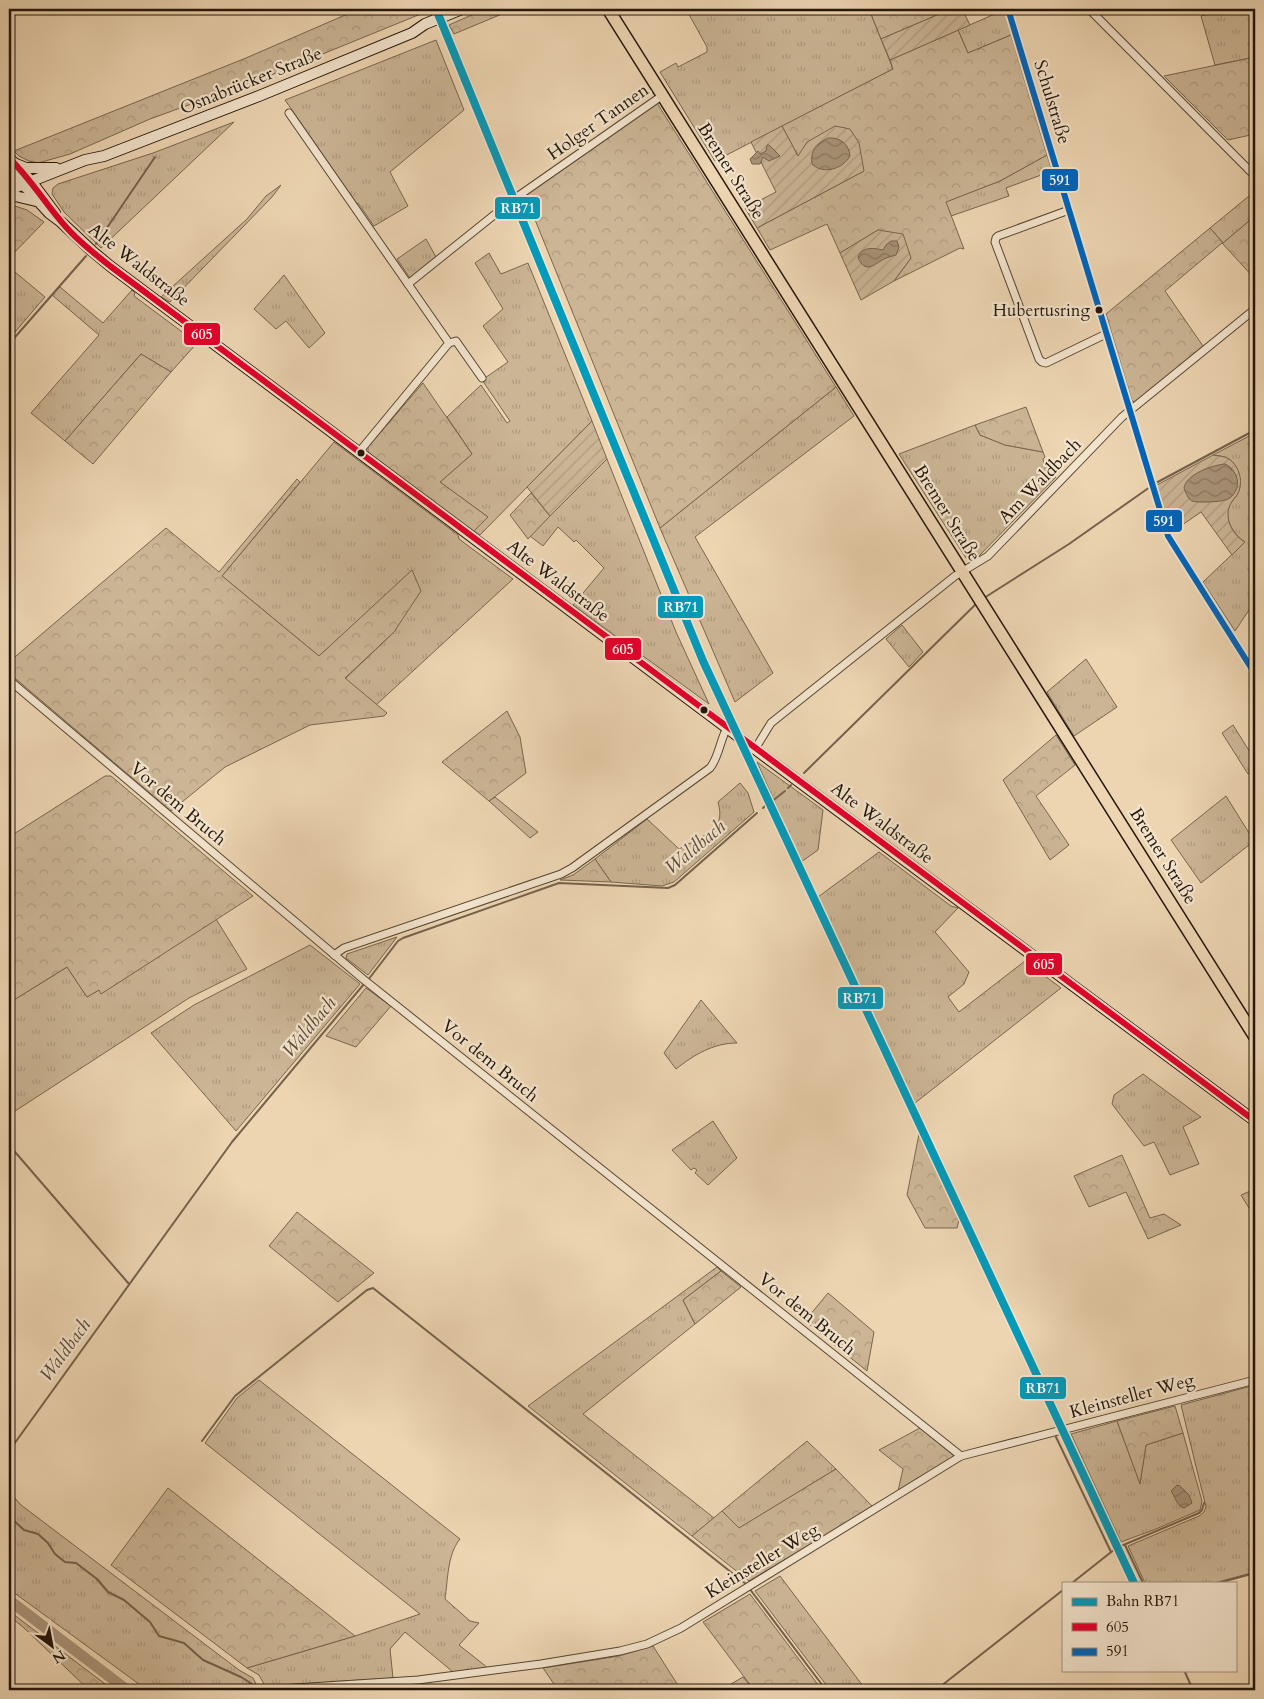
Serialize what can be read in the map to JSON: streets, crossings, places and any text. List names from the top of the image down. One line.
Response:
{"streets":{"main road":["Bremer Straße"],"street":["Osnabrücker Straße","Schulstraße","Holger Tannen","Alte Waldstraße","Am Waldbach","Vor dem Bruch","Kleinsteller Weg"]},"crossings":[["Osnabrücker Straße","Alte Waldstraße"],["Schulstraße","Am Waldbach"],["Holger Tannen","Bremer Straße"],["Bremer Straße","Am Waldbach"],["Alte Waldstraße","Am Waldbach"],["Vor dem Bruch","Kleinsteller Weg"]],"water":["Waldbach"],"places":["Hubertusring"],"lines":["rail line RB71","transit line 591","transit line 605"],"legend":["Bahn RB71","605","591"],"north":"bottom right"}
